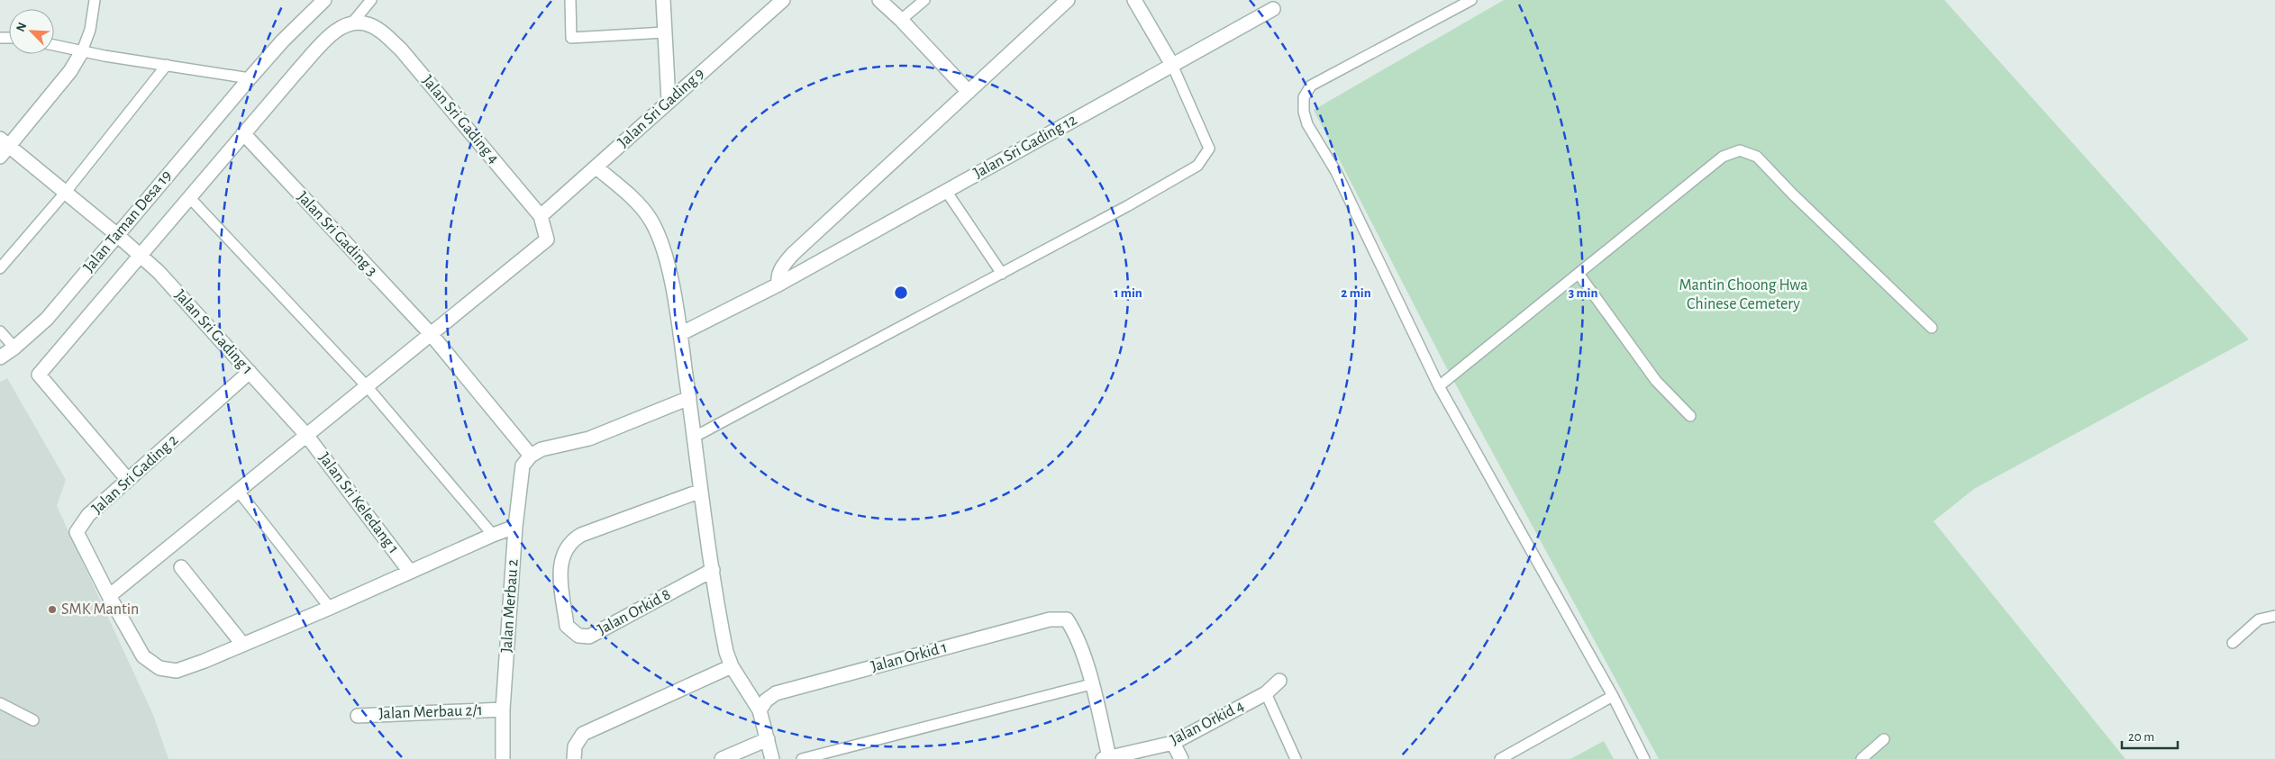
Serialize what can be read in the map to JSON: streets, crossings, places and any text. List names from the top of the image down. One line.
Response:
{"streets":{"street":["Jalan Sri Gading 9","Jalan Sri Gading 4","Jalan Sri Gading 12","Jalan Taman Desa 19","Jalan Sri Gading 3","Jalan Sri Gading 1","Jalan Sri Gading 2","Jalan Sri Keledang 1","Jalan Merbau 2","Jalan Orkid 8","Jalan Orkid 1","Jalan Merbau 2/1","Jalan Orkid 4"]},"crossings":[["Jalan Sri Gading 9","Jalan Sri Gading 4"],["Jalan Sri Gading 4","Jalan Sri Gading 3"],["Jalan Taman Desa 19","Jalan Sri Gading 1"],["Jalan Sri Gading 3","Jalan Merbau 2"],["Jalan Sri Gading 1","Jalan Sri Gading 2"],["Jalan Sri Gading 1","Jalan Sri Keledang 1"],["Jalan Merbau 2","Jalan Merbau 2/1"]],"parks":["Mantin Choong Hwa Chinese Cemetery"],"places":["SMK Mantin"],"scale_bar":"20 m","north":"top left","rings":["1 min","2 min","3 min"]}
